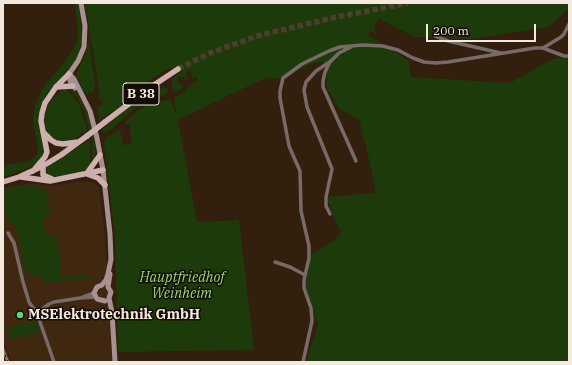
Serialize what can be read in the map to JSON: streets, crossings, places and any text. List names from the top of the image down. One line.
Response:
{"streets":{"main road":["B 38"]},"parks":["Hauptfriedhof Weinheim"],"places":["MSElektrotechnik GmbH"],"scale_bar":"200 m"}
